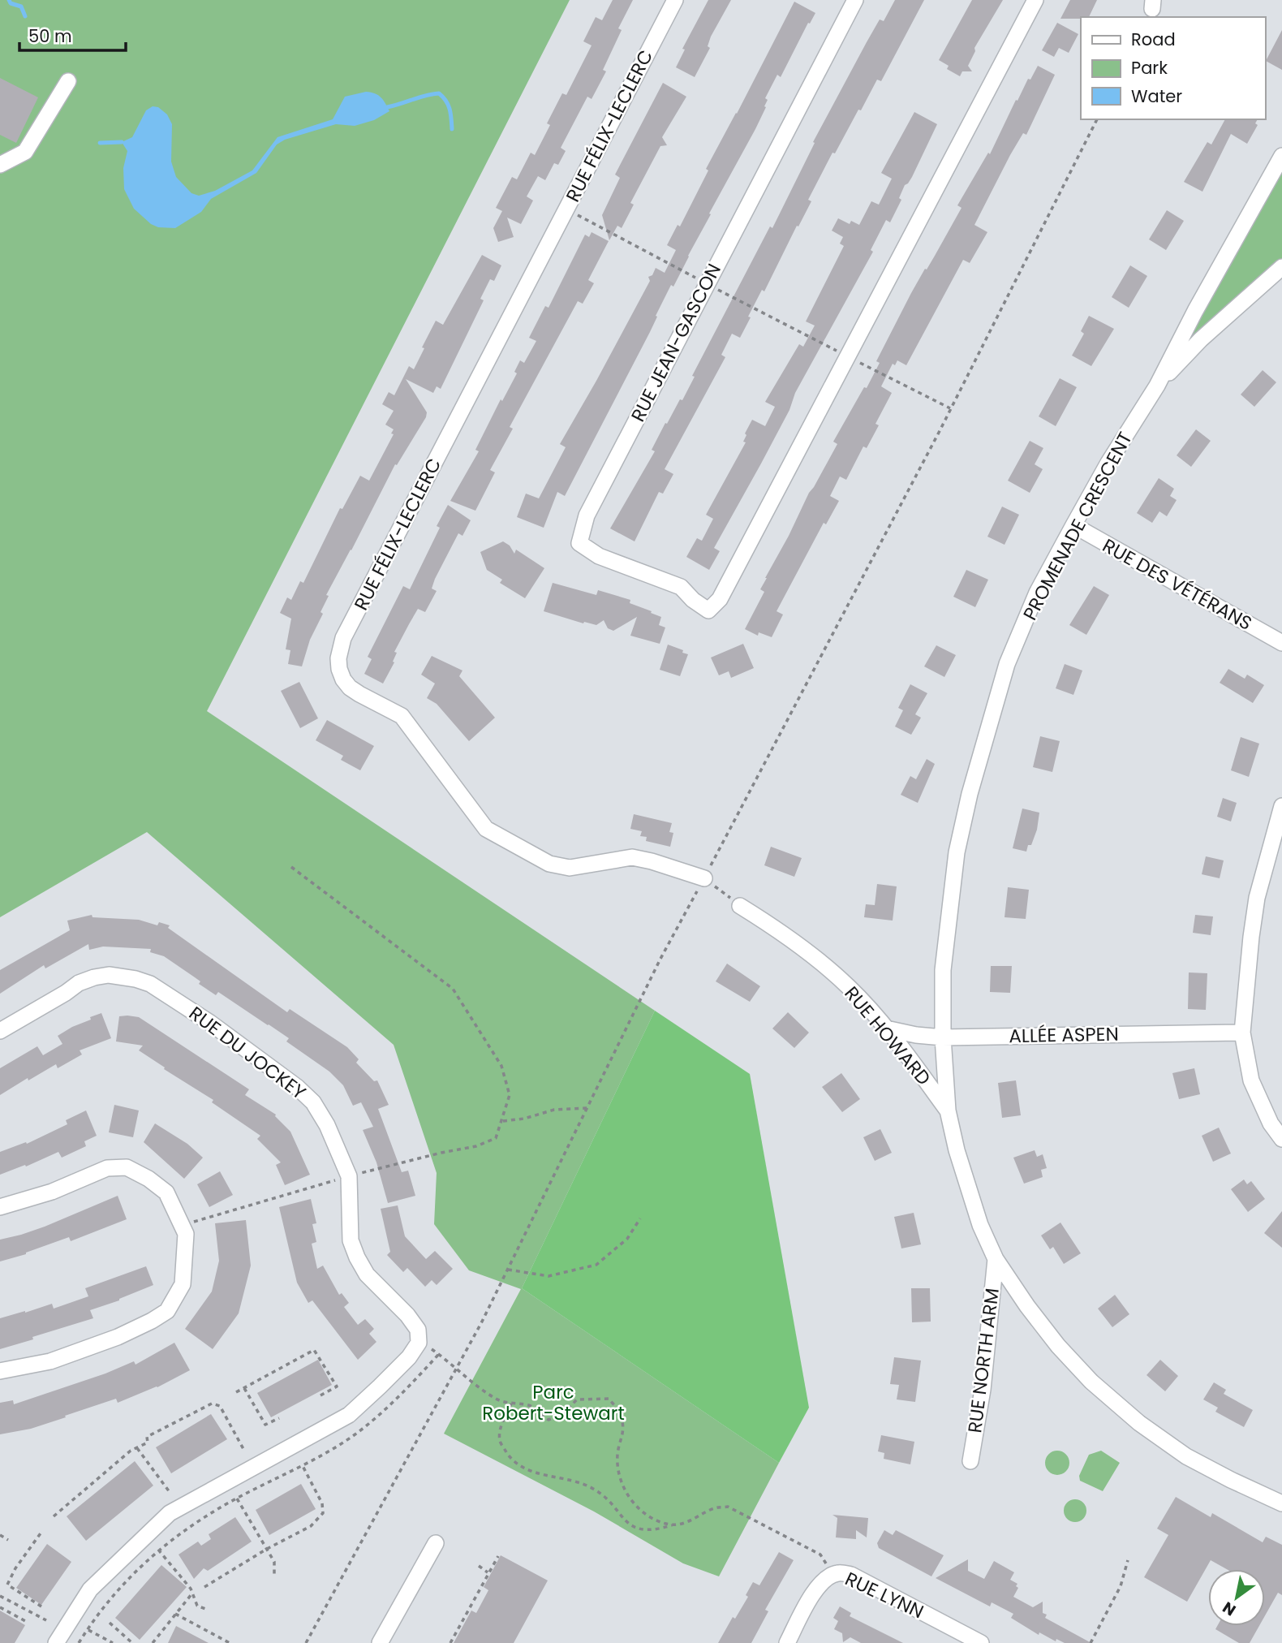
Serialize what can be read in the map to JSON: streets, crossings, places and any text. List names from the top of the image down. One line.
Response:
{"streets":{"street":["RUE FÉLIX-LECLERC","RUE JEAN-GASCON","PROMENADE CRESCENT","RUE DES VÉTÉRANS","ALLÉE ASPEN","RUE HOWARD","RUE DU JOCKEY","RUE NORTH ARM","RUE LYNN"]},"crossings":[["PROMENADE CRESCENT","RUE DES VÉTÉRANS"],["PROMENADE CRESCENT","ALLÉE ASPEN"],["PROMENADE CRESCENT","RUE HOWARD"],["PROMENADE CRESCENT","RUE NORTH ARM"],["ALLÉE ASPEN","RUE HOWARD"]],"parks":["Parc Robert-Stewart"],"legend":["Road","Park","Water"],"scale_bar":"50 m","north":"bottom left"}
